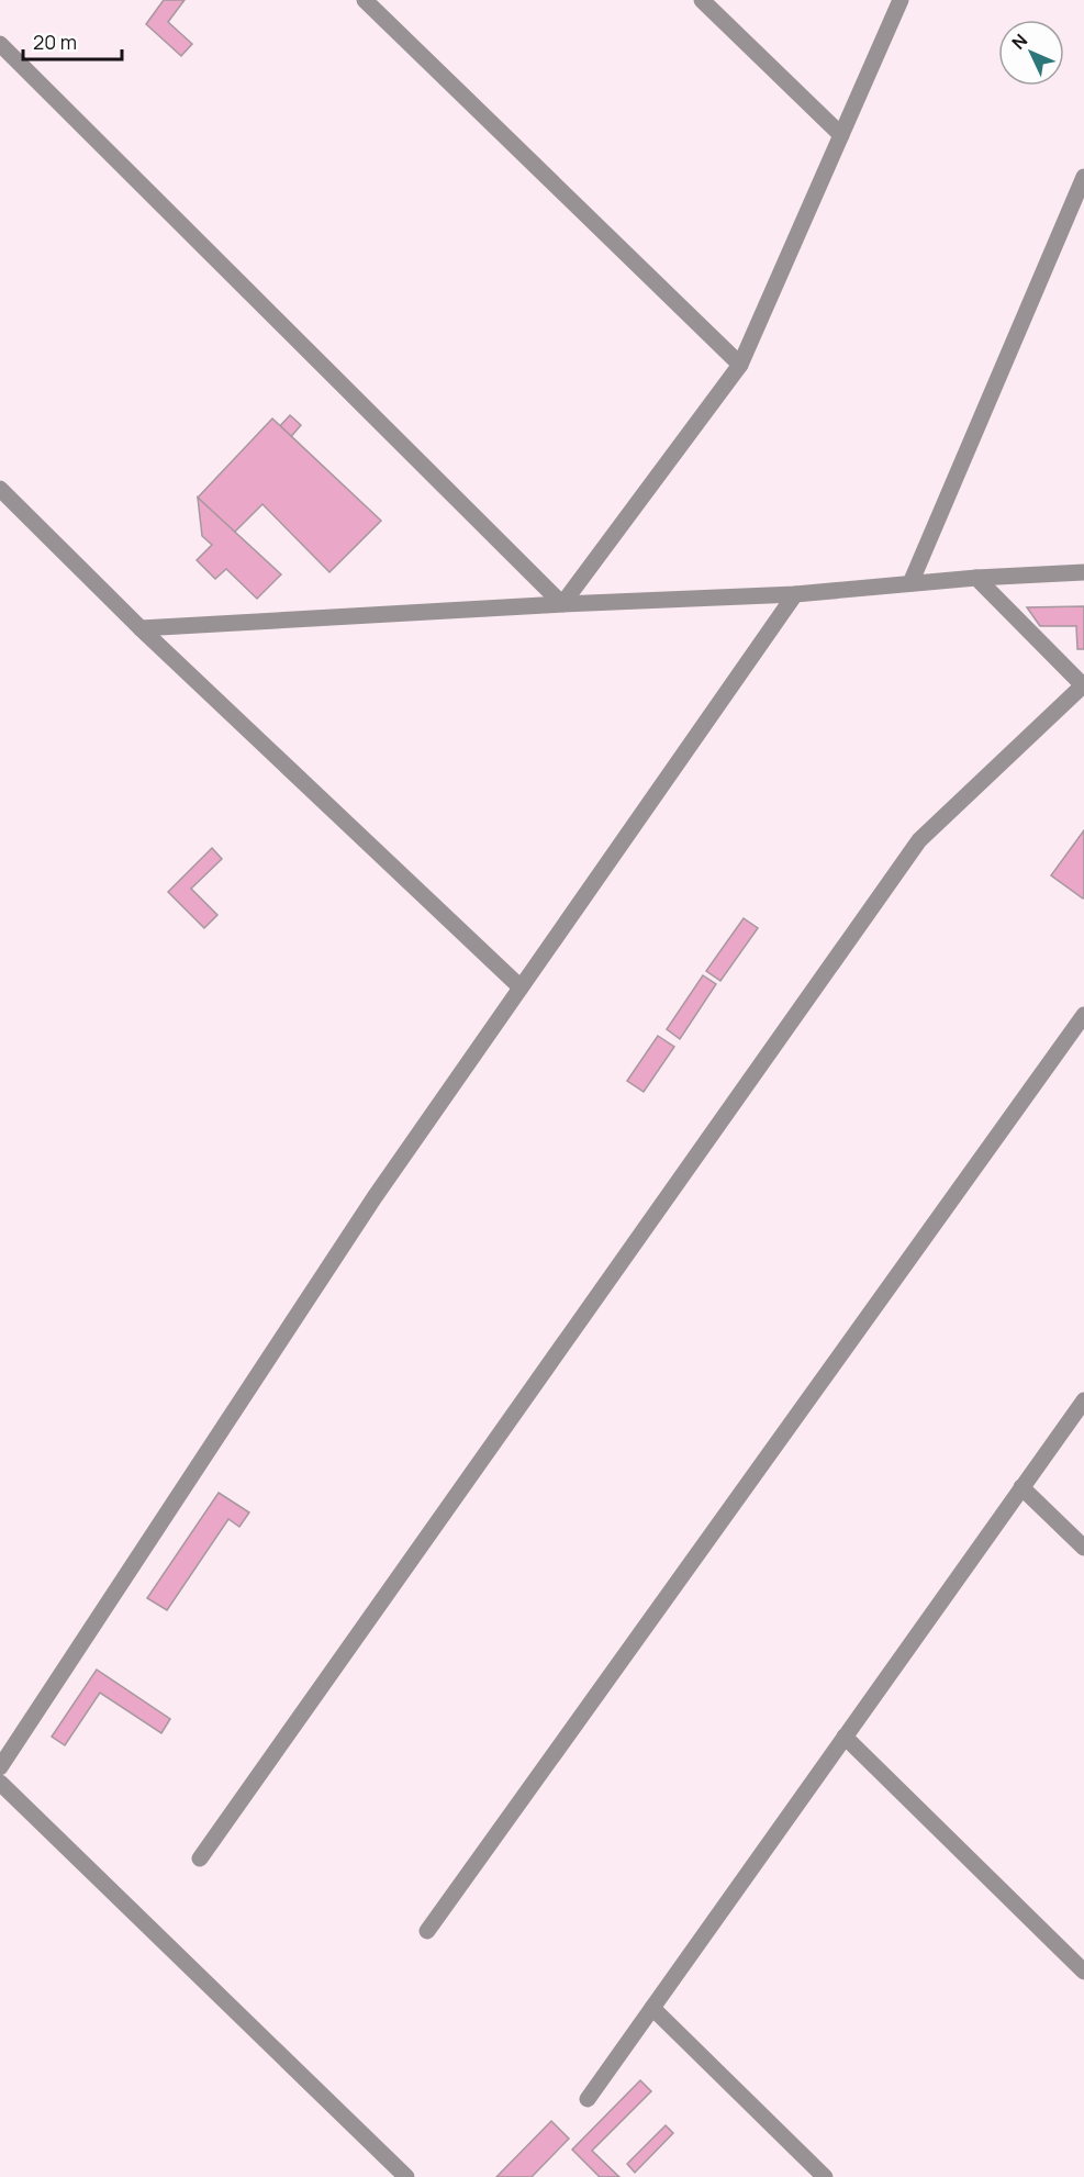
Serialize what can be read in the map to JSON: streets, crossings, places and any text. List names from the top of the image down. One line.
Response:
{"scale_bar":"20 m","north":"top left"}
